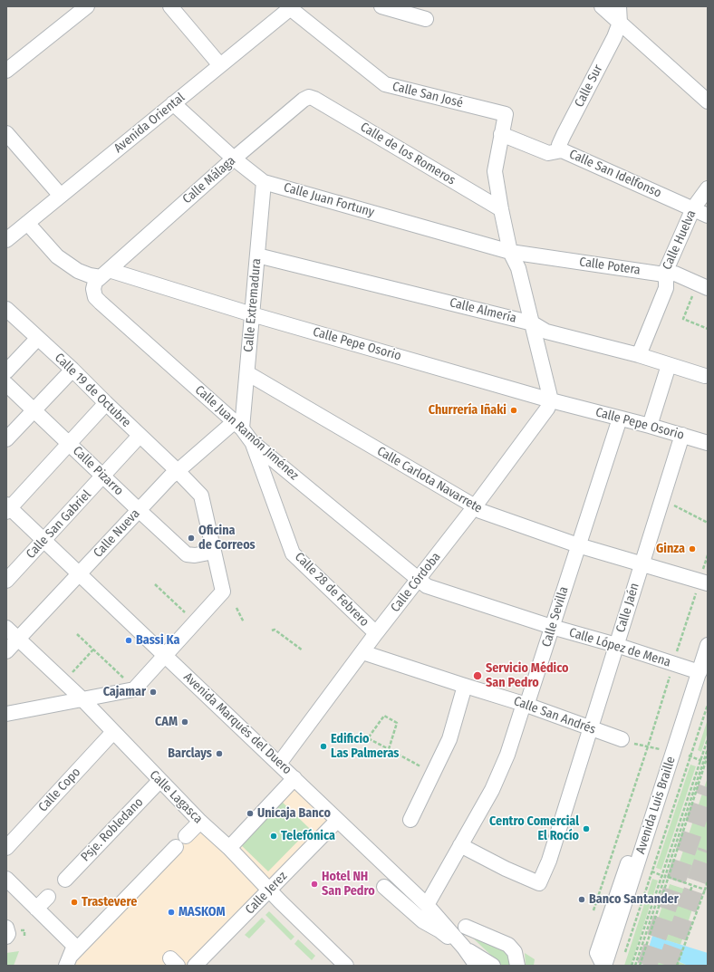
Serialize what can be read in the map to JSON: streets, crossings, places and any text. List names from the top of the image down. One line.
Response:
{"streets":{"street":["Calle Sur","Calle San José","Avenida Oriental","Calle de los Romeros","Calle San Idelfonso","Calle Málaga","Calle Juan Fortuny","Calle Huelva","Calle Potera","Calle Extremadura","Calle Almería","Calle Pepe Osorio","Calle 19 de Octubre","Calle Juan Ramón Jiménez","Calle Pizarro","Calle Carlota Navarrete","Calle San Gabriel","Calle Nueva","Calle Córdoba","Calle 28 de Febrero","Calle Jaén","Calle Sevilla","Calle López de Mena","Calle San Andrés","Avenida Marqués del Duero","Calle Copo","Calle Lagasca","Avenida Luis Braille","Psje. Robledano","Calle Jerez"]},"crossings":[["Calle Sur","Calle San Idelfonso"],["Calle San José","Avenida Oriental"],["Calle San José","Calle San Idelfonso"],["Avenida Oriental","Calle Juan Fortuny"],["Avenida Oriental","Calle Pepe Osorio"],["Calle de los Romeros","Calle Málaga"],["Calle San Idelfonso","Calle Huelva"],["Calle Málaga","Calle Juan Fortuny"],["Calle Málaga","Calle Pepe Osorio"],["Calle Málaga","Calle Juan Ramón Jiménez"],["Calle Juan Fortuny","Calle Potera"],["Calle Juan Fortuny","Calle Extremadura"],["Calle Huelva","Calle Potera"],["Calle Huelva","Calle Almería"],["Calle Extremadura","Calle Almería"],["Calle Extremadura","Calle Pepe Osorio"],["Calle Extremadura","Calle Juan Ramón Jiménez"],["Calle Extremadura","Calle Carlota Navarrete"],["Calle Extremadura","Calle Nueva"],["Calle Pepe Osorio","Calle Juan Ramón Jiménez"],["Calle Pepe Osorio","Calle Córdoba"],["Calle Pepe Osorio","Calle Jaén"],["Calle Pepe Osorio","Calle Sevilla"],["Calle 19 de Octubre","Calle Pizarro"],["Calle 19 de Octubre","Calle San Gabriel"],["Calle 19 de Octubre","Calle Nueva"],["Calle Juan Ramón Jiménez","Calle Nueva"],["Calle Juan Ramón Jiménez","Calle Córdoba"],["Calle Juan Ramón Jiménez","Calle 28 de Febrero"],["Calle Juan Ramón Jiménez","Calle López de Mena"],["Calle Pizarro","Calle San Gabriel"],["Calle Pizarro","Calle Nueva"],["Calle Carlota Navarrete","Calle Córdoba"],["Calle Carlota Navarrete","Calle Jaén"],["Calle Carlota Navarrete","Calle Sevilla"],["Calle San Gabriel","Avenida Marqués del Duero"],["Calle Nueva","Avenida Marqués del Duero"],["Calle Nueva","Calle Lagasca"],["Calle Córdoba","Calle 28 de Febrero"],["Calle Córdoba","Calle López de Mena"],["Calle Córdoba","Calle San Andrés"],["Calle Córdoba","Avenida Marqués del Duero"],["Calle Jaén","Calle Sevilla"],["Calle Jaén","Calle López de Mena"],["Calle Jaén","Calle San Andrés"],["Calle Sevilla","Calle López de Mena"],["Calle Sevilla","Calle San Andrés"],["Calle Sevilla","Avenida Marqués del Duero"],["Calle López de Mena","Avenida Luis Braille"],["Avenida Marqués del Duero","Calle Jerez"],["Calle Copo","Calle Lagasca"],["Calle Lagasca","Psje. Robledano"],["Calle Lagasca","Calle Jerez"]],"places":["Churrería Iñaki","Oficina de Correos","Ginza","Bassi Ka","Servicio Médico San Pedro","Cajamar","CAM","Edificio Las Palmeras","Barclays","Unicaja Banco","Centro Comercial El Rocío","Telefónica","Hotel NH San Pedro","Banco Santander","Trastevere","MASKOM"]}
